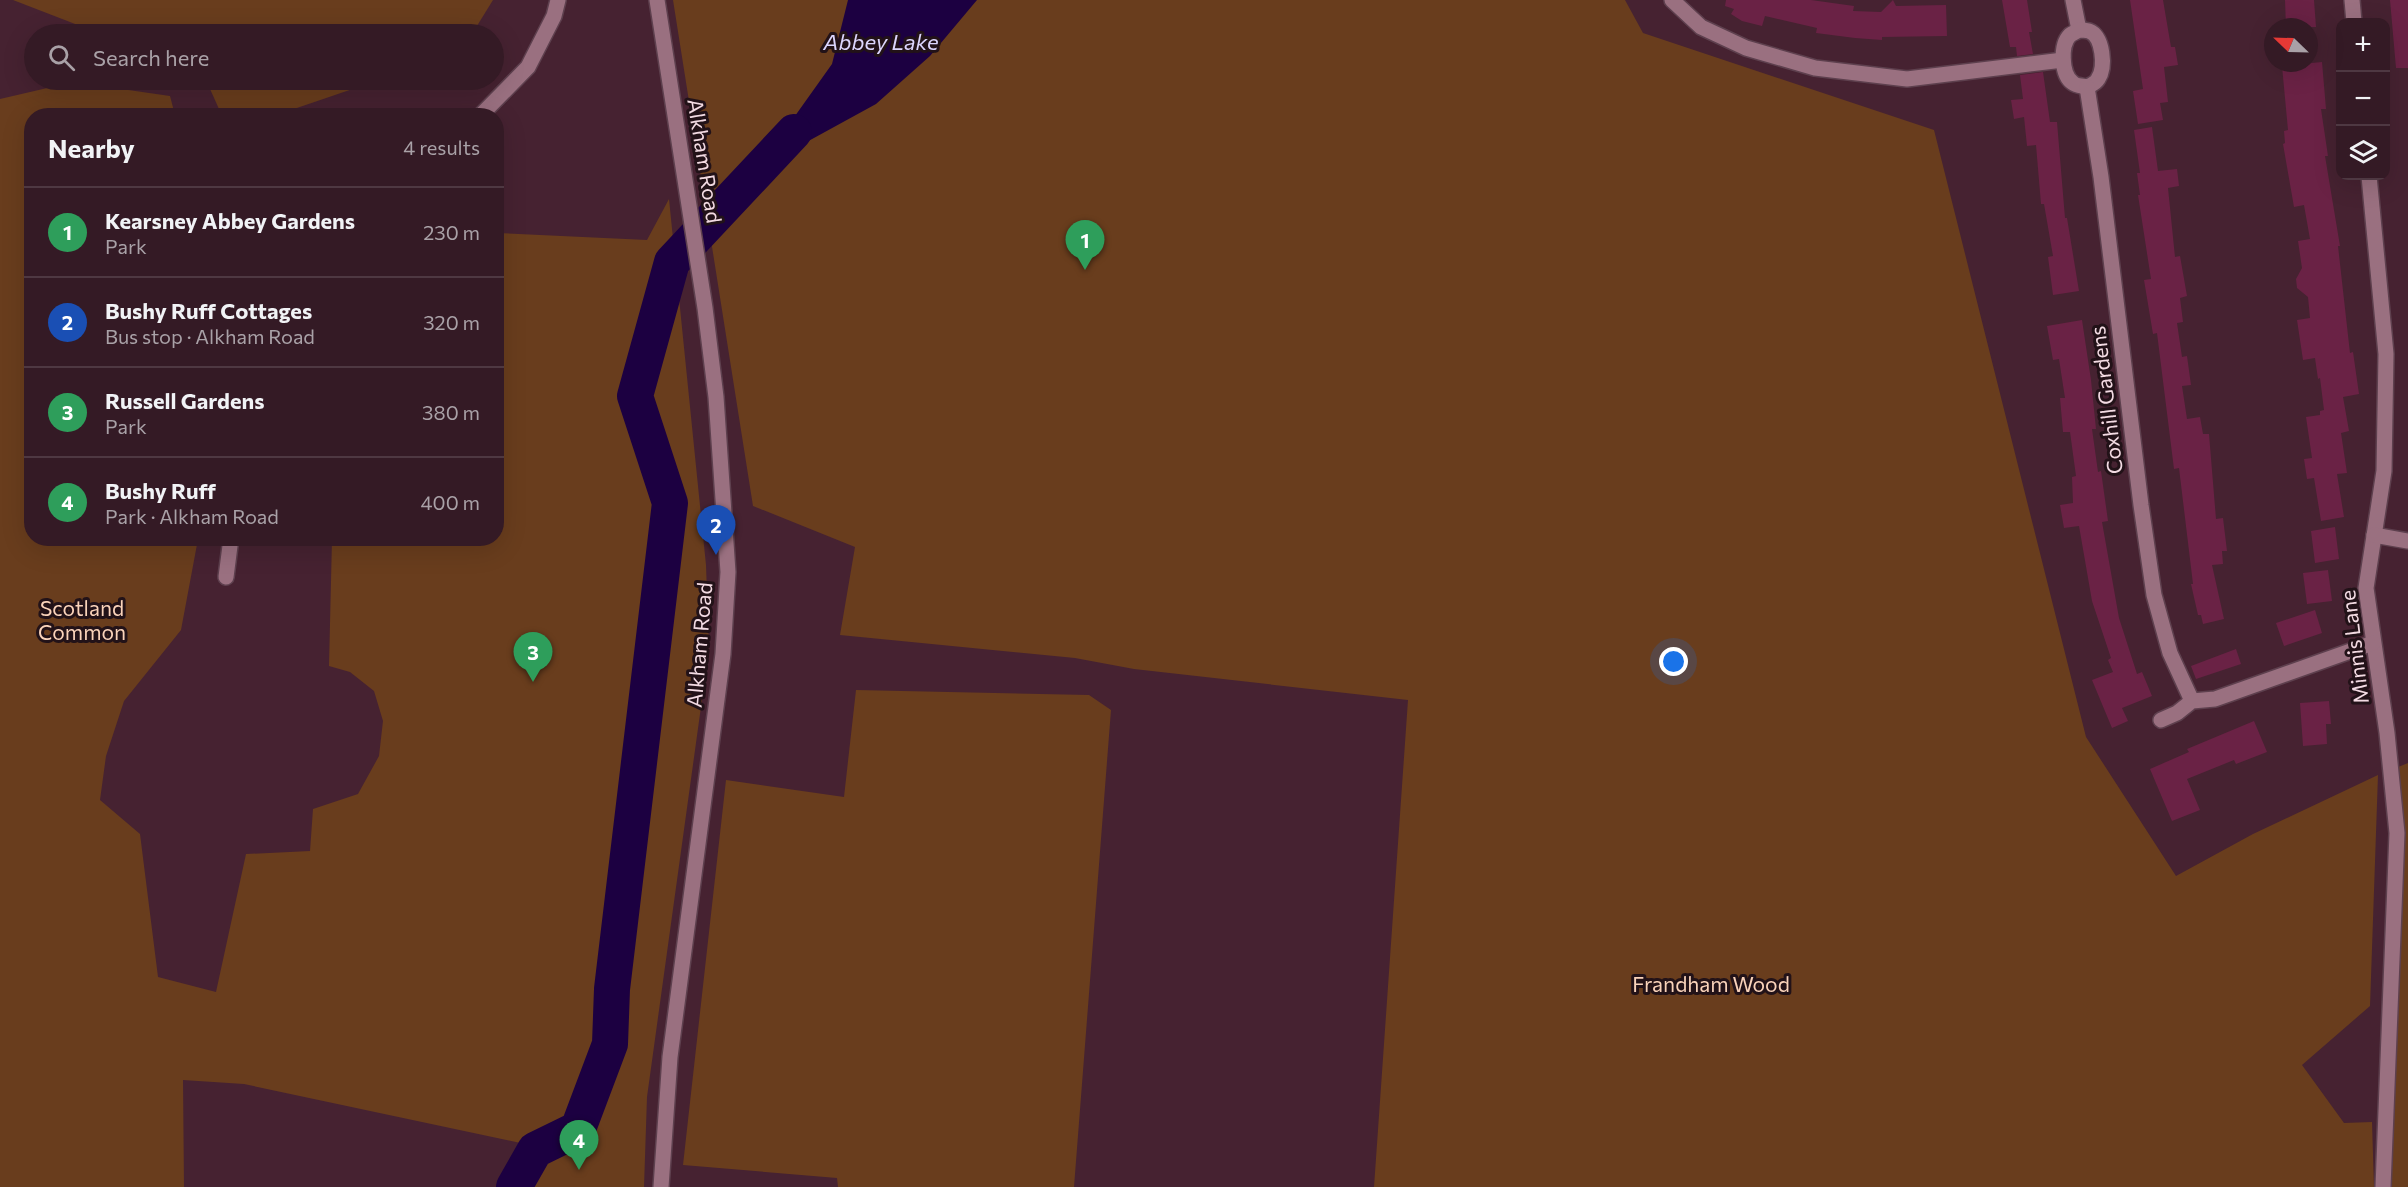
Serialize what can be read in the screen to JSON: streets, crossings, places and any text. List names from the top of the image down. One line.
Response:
{"streets":{"street":["Alkham Road","Coxhill Gardens","Minnis Lane"]},"water":["Abbey Lake"],"parks":["Scotland Common","Frandham Wood"],"north":"top left","page":{"map_buttons":["+","−"],"search":"Search here","heading":["Nearby","4 results"],"list":[{"mark":"1","name":"Kearsney Abbey Gardens","note":"Park","value":"230 m"},{"mark":"2","name":"Bushy Ruff Cottages","note":"Bus stop · Alkham Road","value":"320 m"},{"mark":"3","name":"Russell Gardens","note":"Park","value":"380 m"},{"mark":"4","name":"Bushy Ruff","note":"Park · Alkham Road","value":"400 m"}],"pins":["1","2","3","4"]}}
